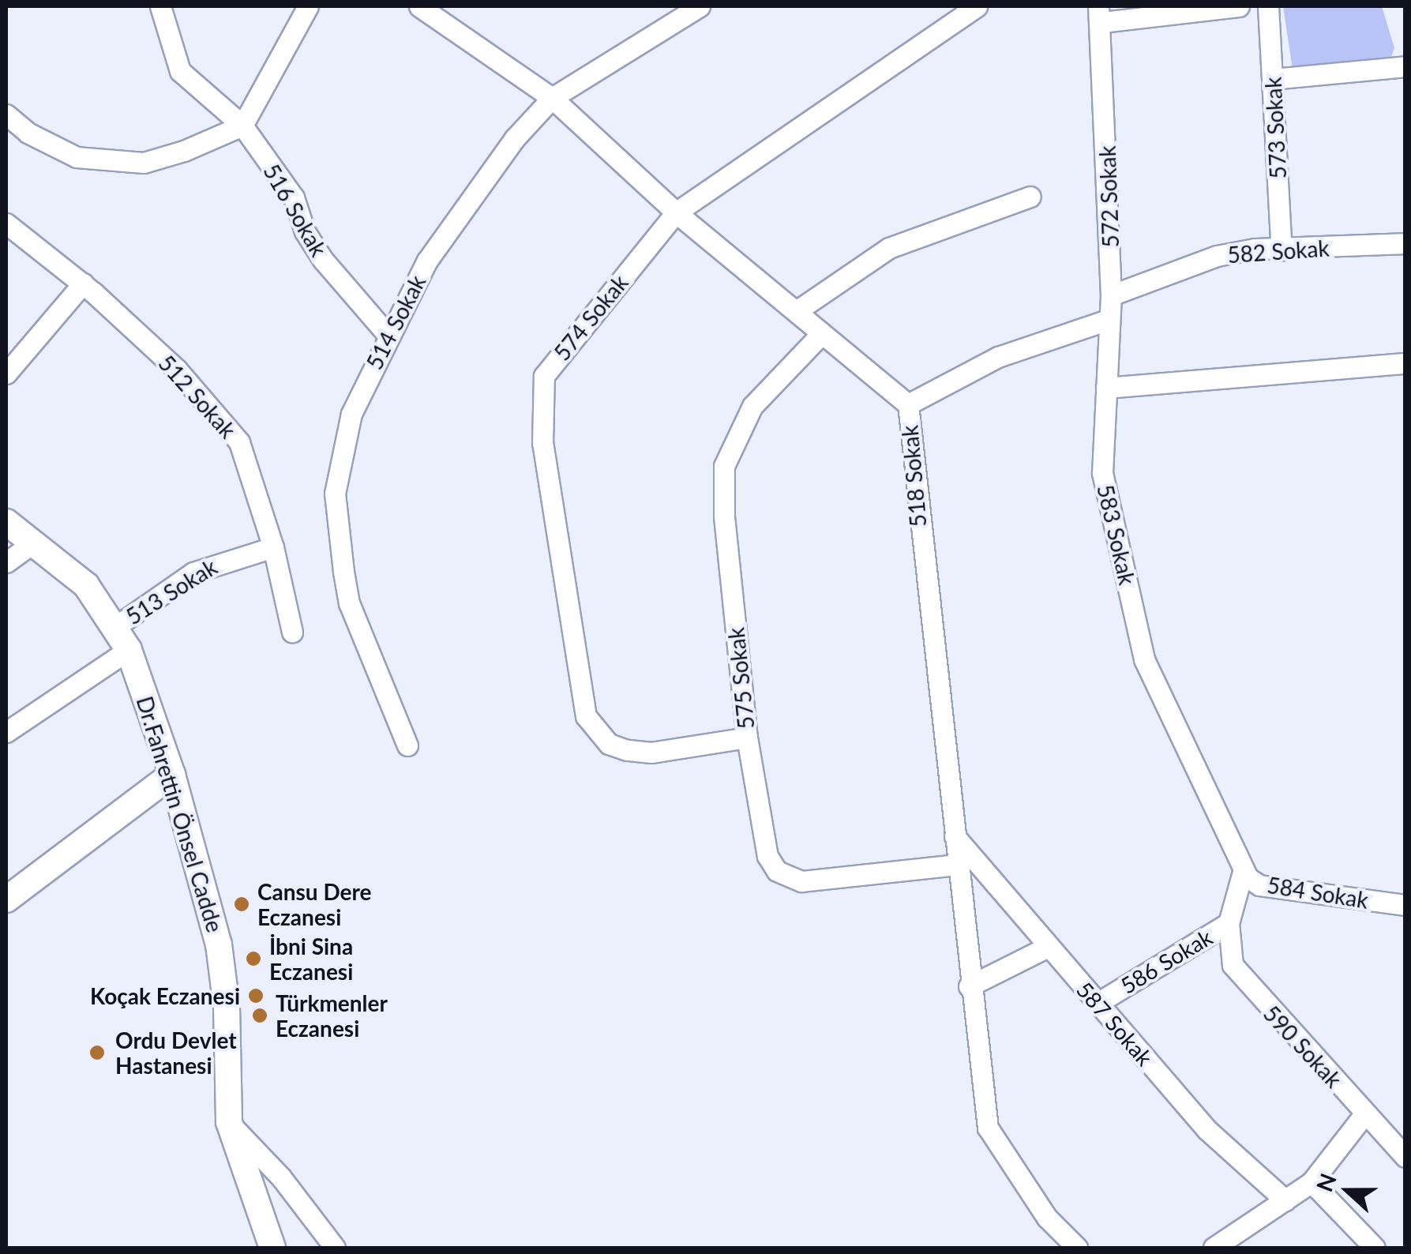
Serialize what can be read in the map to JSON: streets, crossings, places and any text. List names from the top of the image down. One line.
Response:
{"streets":{"street":["573 Sokak","572 Sokak","516 Sokak","582 Sokak","574 Sokak","514 Sokak","512 Sokak","518 Sokak","583 Sokak","513 Sokak","575 Sokak","Dr.Fahrettin Önsel Cadde","584 Sokak","586 Sokak","587 Sokak","590 Sokak"]},"crossings":[["573 Sokak","582 Sokak"],["572 Sokak","582 Sokak"],["572 Sokak","583 Sokak"],["516 Sokak","514 Sokak"],["574 Sokak","518 Sokak"],["574 Sokak","575 Sokak"],["514 Sokak","518 Sokak"],["512 Sokak","513 Sokak"],["518 Sokak","575 Sokak"],["518 Sokak","587 Sokak"],["583 Sokak","584 Sokak"],["583 Sokak","586 Sokak"],["513 Sokak","Dr.Fahrettin Önsel Cadde"],["584 Sokak","586 Sokak"],["586 Sokak","587 Sokak"],["586 Sokak","590 Sokak"]],"places":["Cansu Dere Eczanesi","İbni Sina Eczanesi","Koçak Eczanesi","Türkmenler Eczanesi","Ordu Devlet Hastanesi"],"north":"left"}
